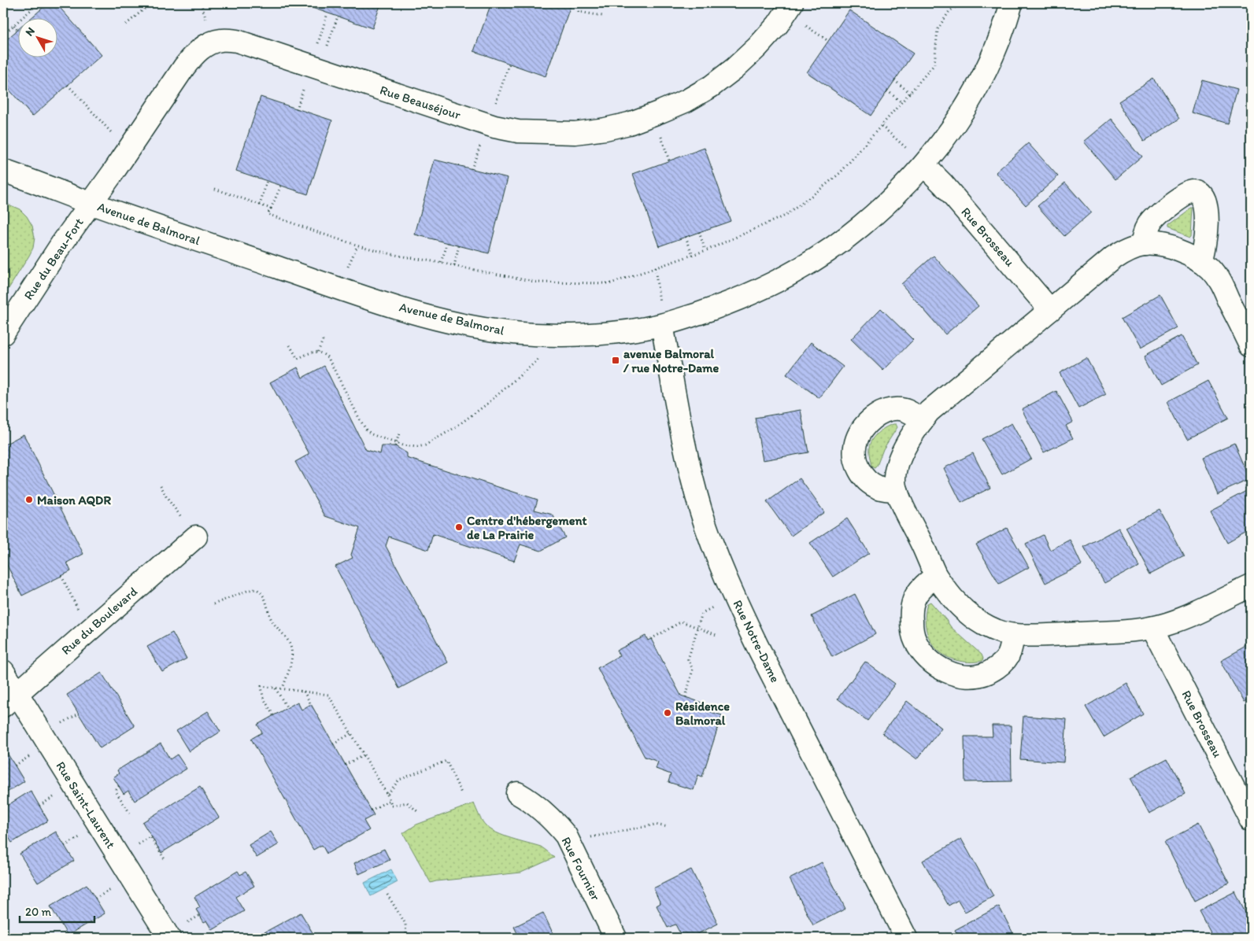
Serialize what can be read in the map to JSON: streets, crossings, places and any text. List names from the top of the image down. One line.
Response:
{"streets":{"street":["Rue Beauséjour","Avenue de Balmoral","Rue Brosseau","Rue du Beau-Fort","Rue du Boulevard","Rue Notre-Dame","Rue Saint-Laurent","Rue Fournier"]},"crossings":[["Rue Beauséjour","Avenue de Balmoral"],["Rue Beauséjour","Rue du Beau-Fort"],["Avenue de Balmoral","Rue Brosseau"],["Avenue de Balmoral","Rue du Beau-Fort"],["Avenue de Balmoral","Rue Notre-Dame"],["Rue du Boulevard","Rue Saint-Laurent"]],"places":{"transit":["avenue Balmoral / rue Notre-Dame"],"other":["Maison AQDR","Centre d'hébergement de La Prairie","Résidence Balmoral"]},"scale_bar":"20 m","north":"top left"}
